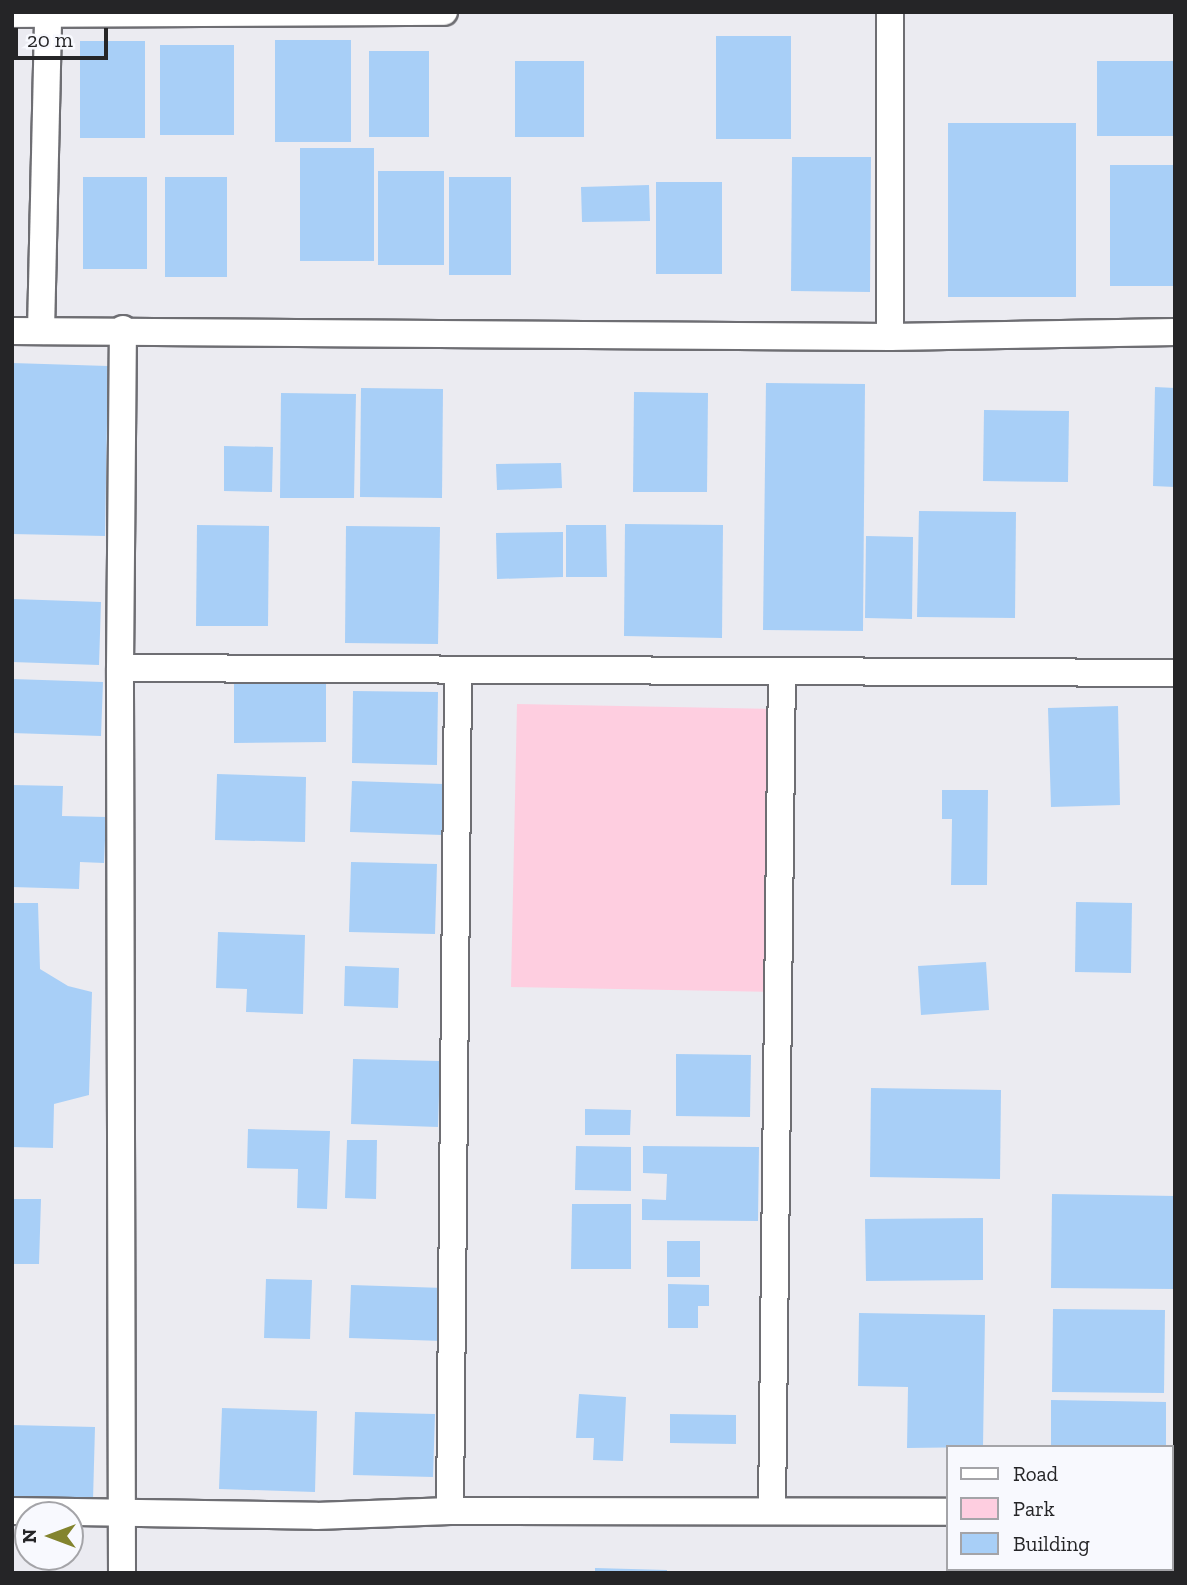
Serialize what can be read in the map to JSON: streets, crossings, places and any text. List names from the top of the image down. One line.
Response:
{"legend":["Road","Park","Building"],"scale_bar":"20 m","north":"left"}
